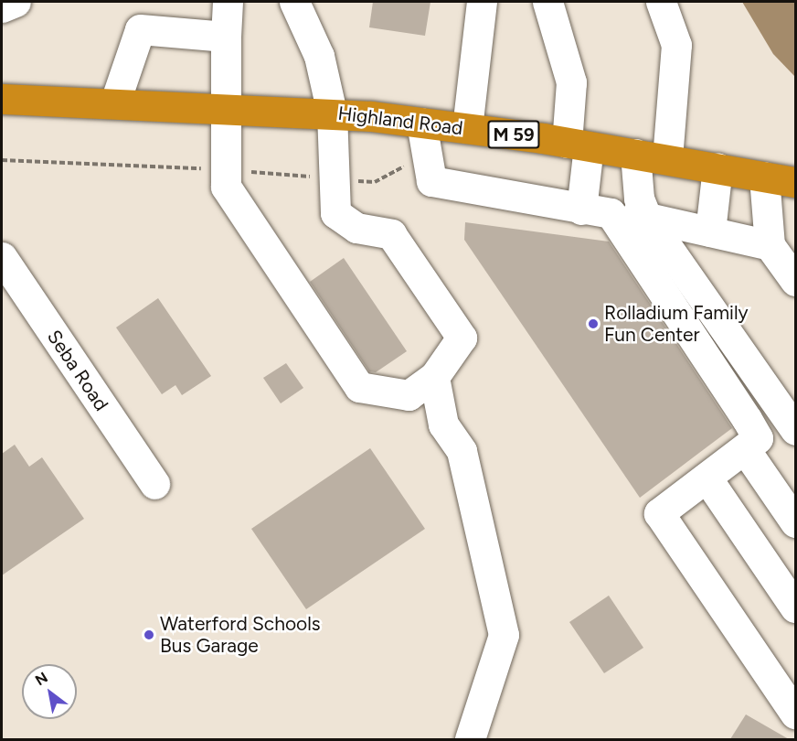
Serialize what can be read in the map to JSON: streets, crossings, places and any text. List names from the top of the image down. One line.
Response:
{"streets":{"highway":["Highland Road","M 59"],"street":["Seba Road"]},"places":["Rolladium Family Fun Center","Waterford Schools Bus Garage"],"north":"top left"}
